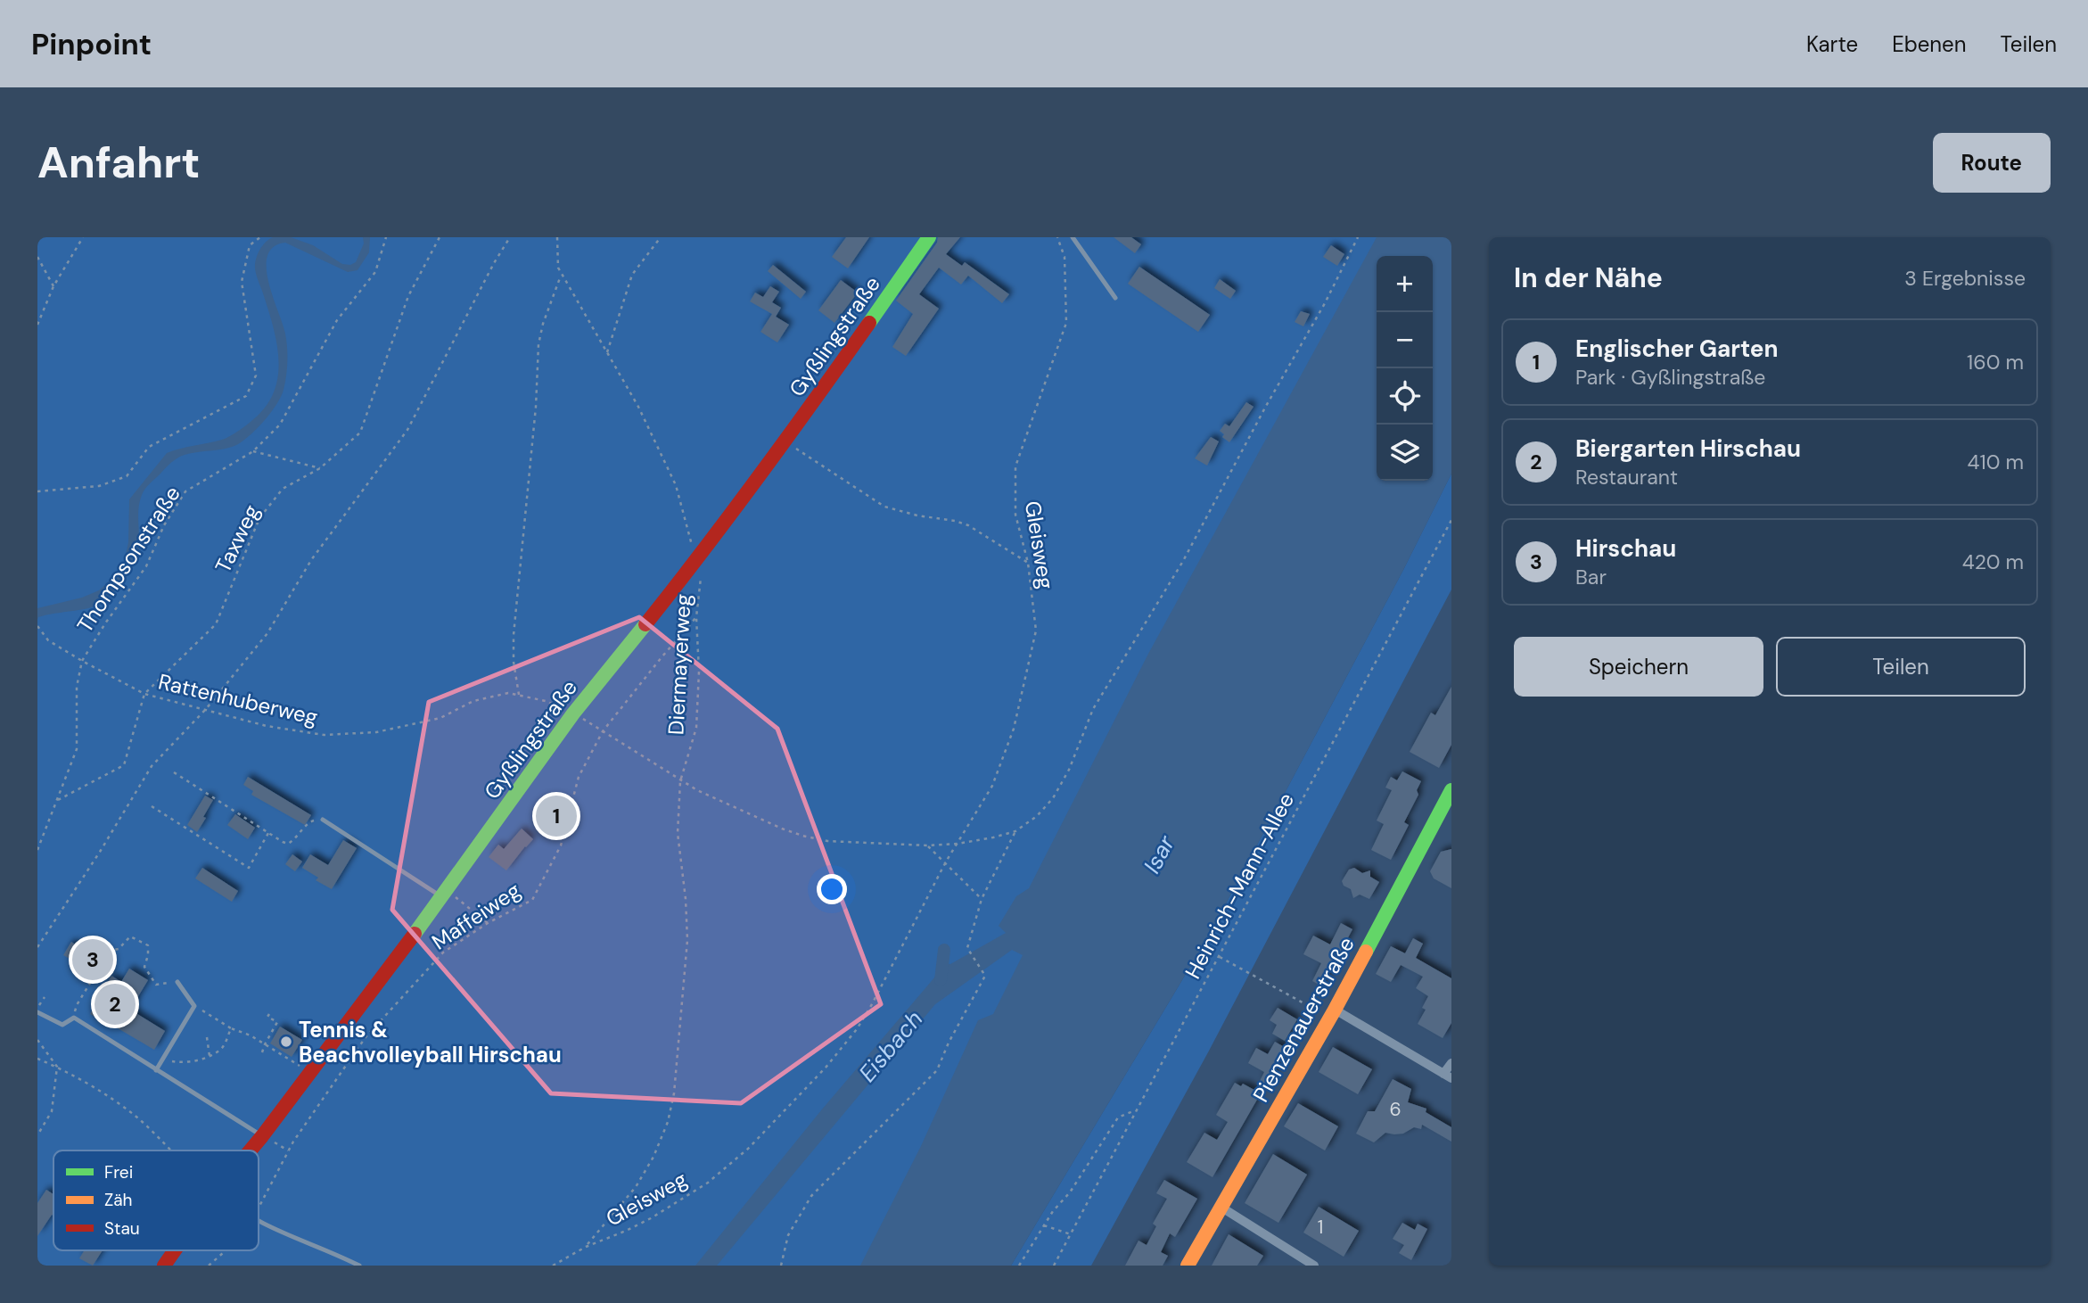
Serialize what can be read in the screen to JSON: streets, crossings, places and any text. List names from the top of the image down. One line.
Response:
{"streets":{"street":["Gyßlingstraße","Pienzenauerstraße"],"path":["Taxweg","Gleisweg","Thompsonstraße","Diermayerweg","Rattenhuberweg","Heinrich-Mann-Allee","Maffeiweg"]},"crossings":[["Gyßlingstraße","Diermayerweg"],["Gyßlingstraße","Rattenhuberweg"],["Taxweg","Thompsonstraße"],["Taxweg","Rattenhuberweg"],["Gleisweg","Diermayerweg"],["Thompsonstraße","Rattenhuberweg"],["Diermayerweg","Maffeiweg"],["Rattenhuberweg","Maffeiweg"]],"water":["Isar","Eisbach"],"places":["Tennis & Beachvolleyball Hirschau"],"house_numbers":["6","1"],"legend":["Frei","Zäh","Stau"],"page":{"header":"Pinpoint","nav":["Karte","Ebenen","Teilen"],"buttons":["Route",["Speichern","Teilen"]],"title":"Anfahrt","heading":["In der Nähe","3 Ergebnisse"],"map_buttons":["+","−"],"list":[{"mark":"1","name":"Englischer Garten","note":"Park · Gyßlingstraße","value":"160 m"},{"mark":"2","name":"Biergarten Hirschau","note":"Restaurant","value":"410 m"},{"mark":"3","name":"Hirschau","note":"Bar","value":"420 m"}],"pins":["1","3","2"]}}
